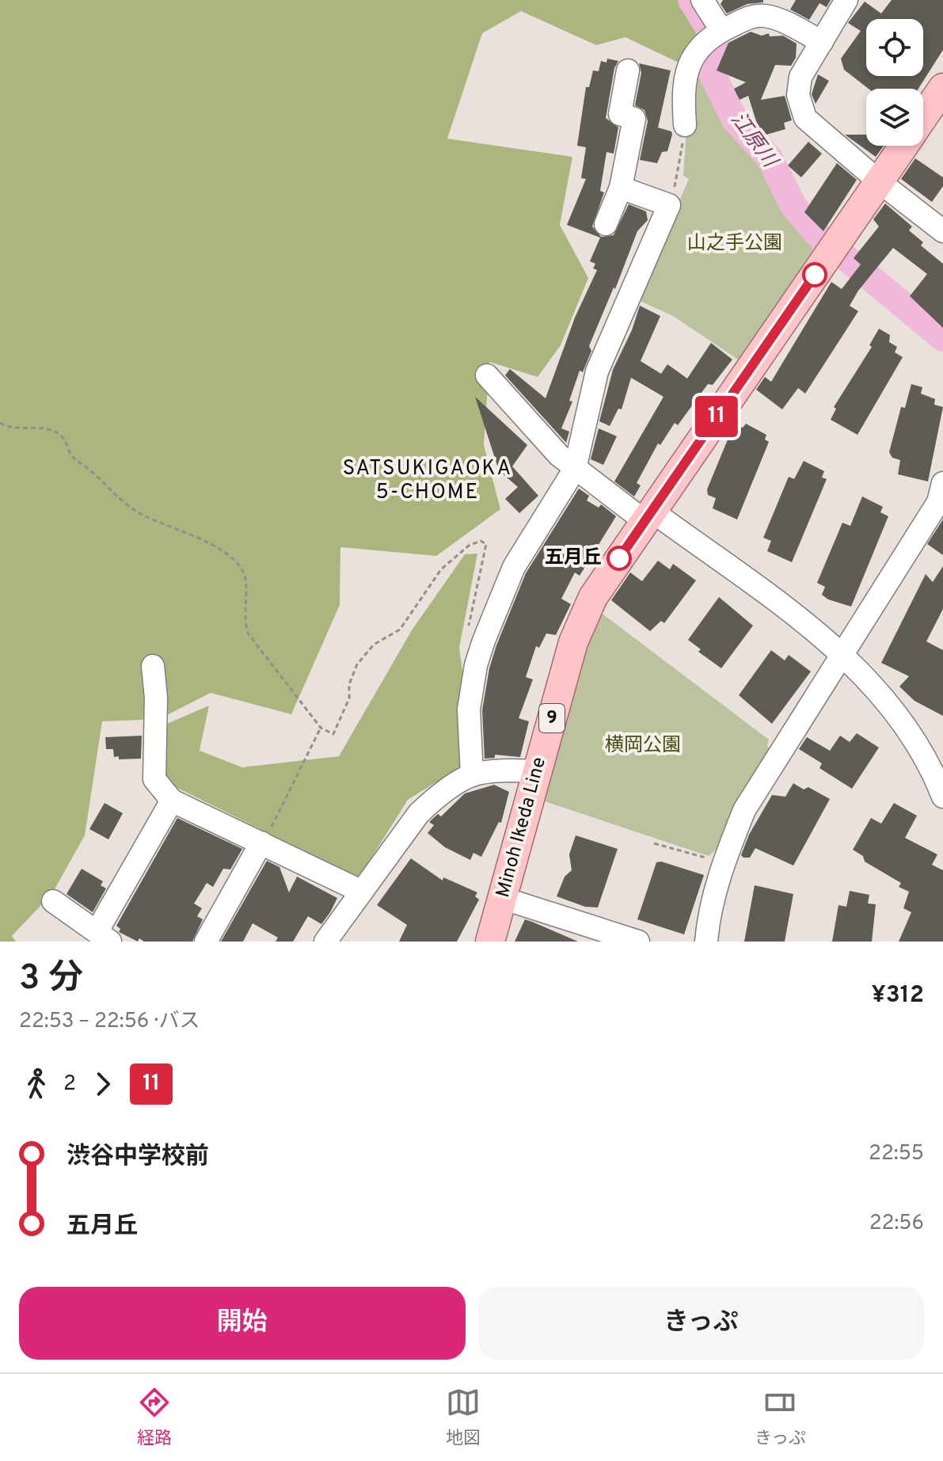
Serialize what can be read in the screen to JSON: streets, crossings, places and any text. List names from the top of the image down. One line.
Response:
{"streets":{"main road":["9","Minoh Ikeda Line"]},"districts":["SATSUKIGAOKA 5-CHOME"],"water":["江原川"],"parks":["山之手公園","横岡公園"],"places":["五月丘"],"lines":["bus line 11"],"page":{"on_map":"11","heading":["3 分","22:53 – 22:56 · バス","¥312"],"legs":["2","11"],"list":[{"name":"渋谷中学校前","value":"22:55"},{"name":"五月丘","value":"22:56"}],"buttons":["開始","きっぷ"],"tabs":["経路","地図","きっぷ"]}}
